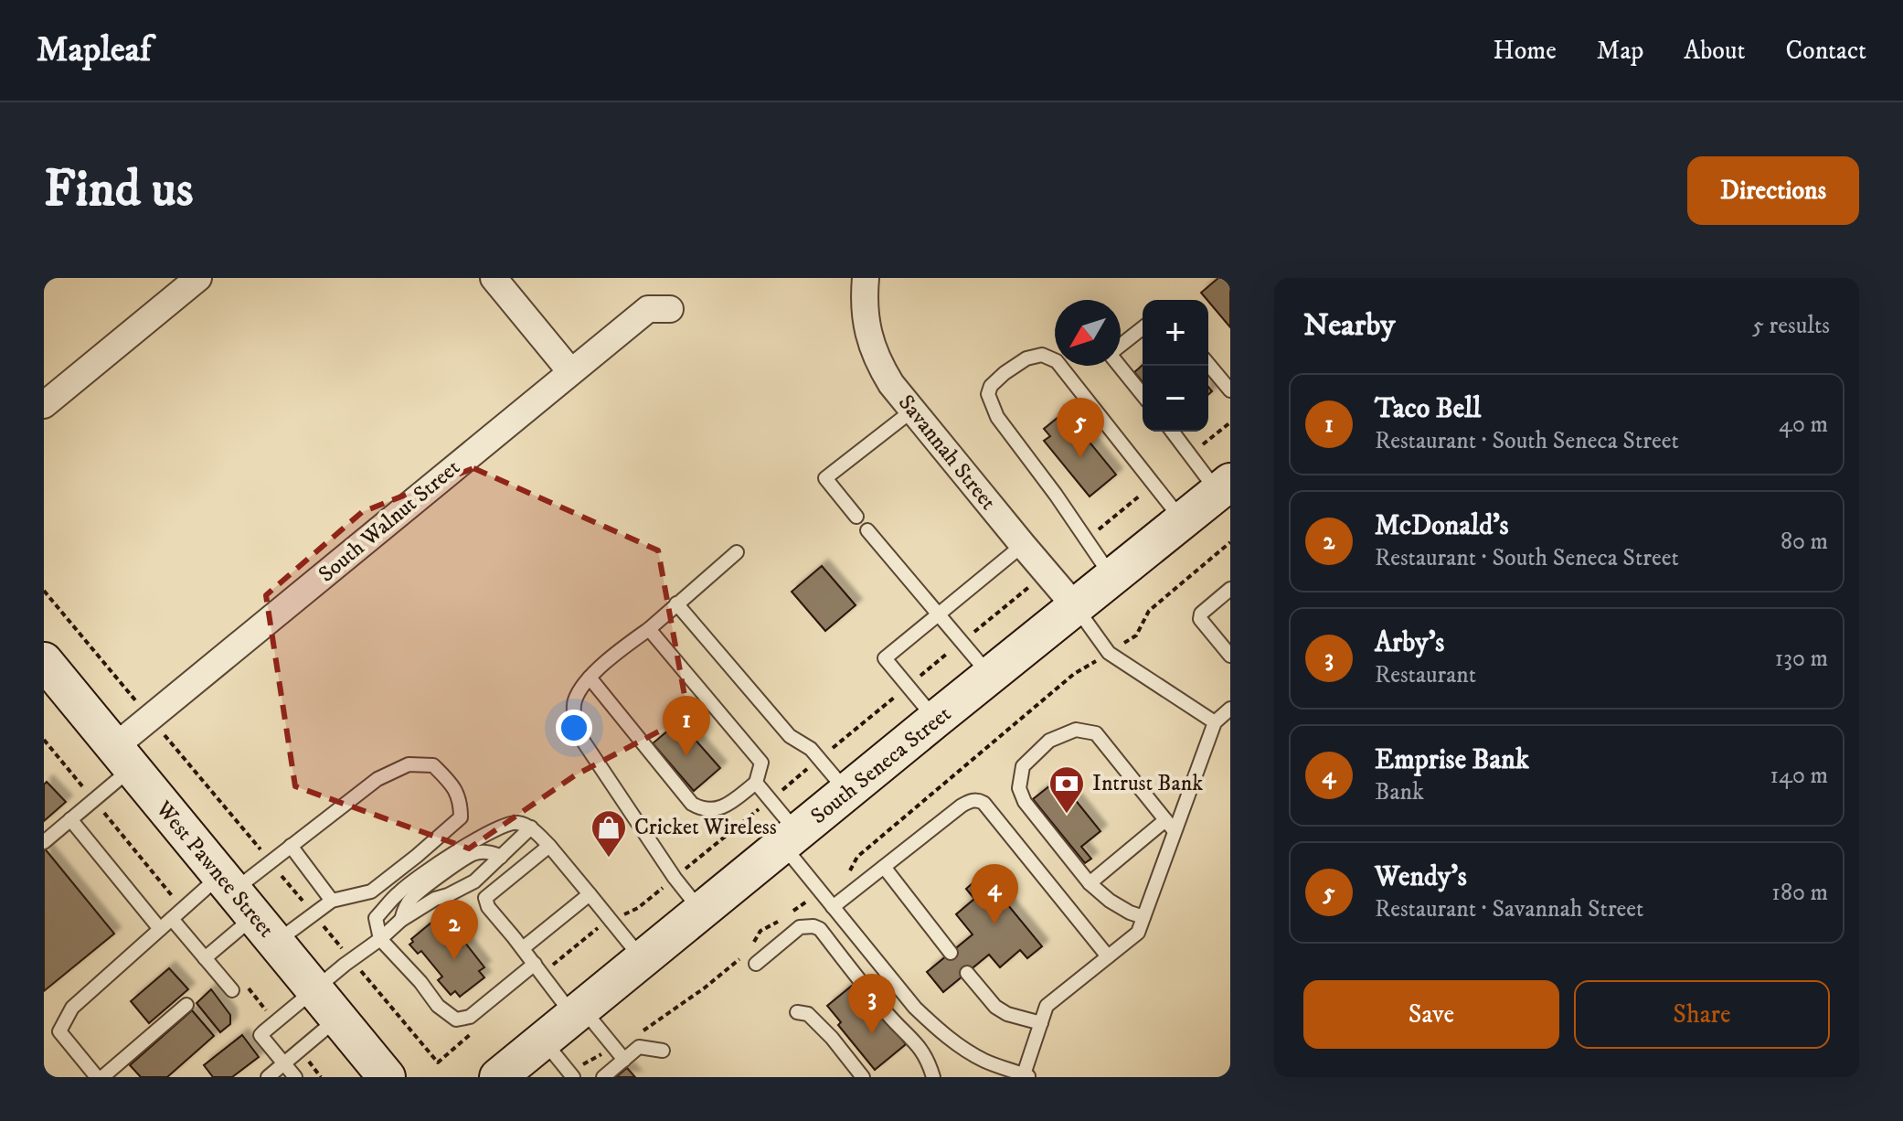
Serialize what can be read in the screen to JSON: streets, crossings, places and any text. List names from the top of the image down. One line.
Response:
{"streets":{"street":["Savannah Street","South Walnut Street","South Seneca Street","West Pawnee Street"]},"crossings":[["Savannah Street","South Seneca Street"],["South Walnut Street","West Pawnee Street"]],"places":{"bank":["Intrust Bank"],"shop":["Cricket Wireless"]},"north":"bottom left","page":{"header":"Mapleaf","nav":["Home","Map","About","Contact"],"buttons":["Directions",["Save","Share"]],"title":"Find us","heading":["Nearby","5 results"],"map_buttons":["+","−"],"list":[{"mark":"1","name":"Taco Bell","note":"Restaurant · South Seneca Street","value":"40 m"},{"mark":"2","name":"McDonald's","note":"Restaurant · South Seneca Street","value":"80 m"},{"mark":"3","name":"Arby's","note":"Restaurant","value":"130 m"},{"mark":"4","name":"Emprise Bank","note":"Bank","value":"140 m"},{"mark":"5","name":"Wendy's","note":"Restaurant · Savannah Street","value":"180 m"}],"pins":["5","1","4","2","3"]}}
